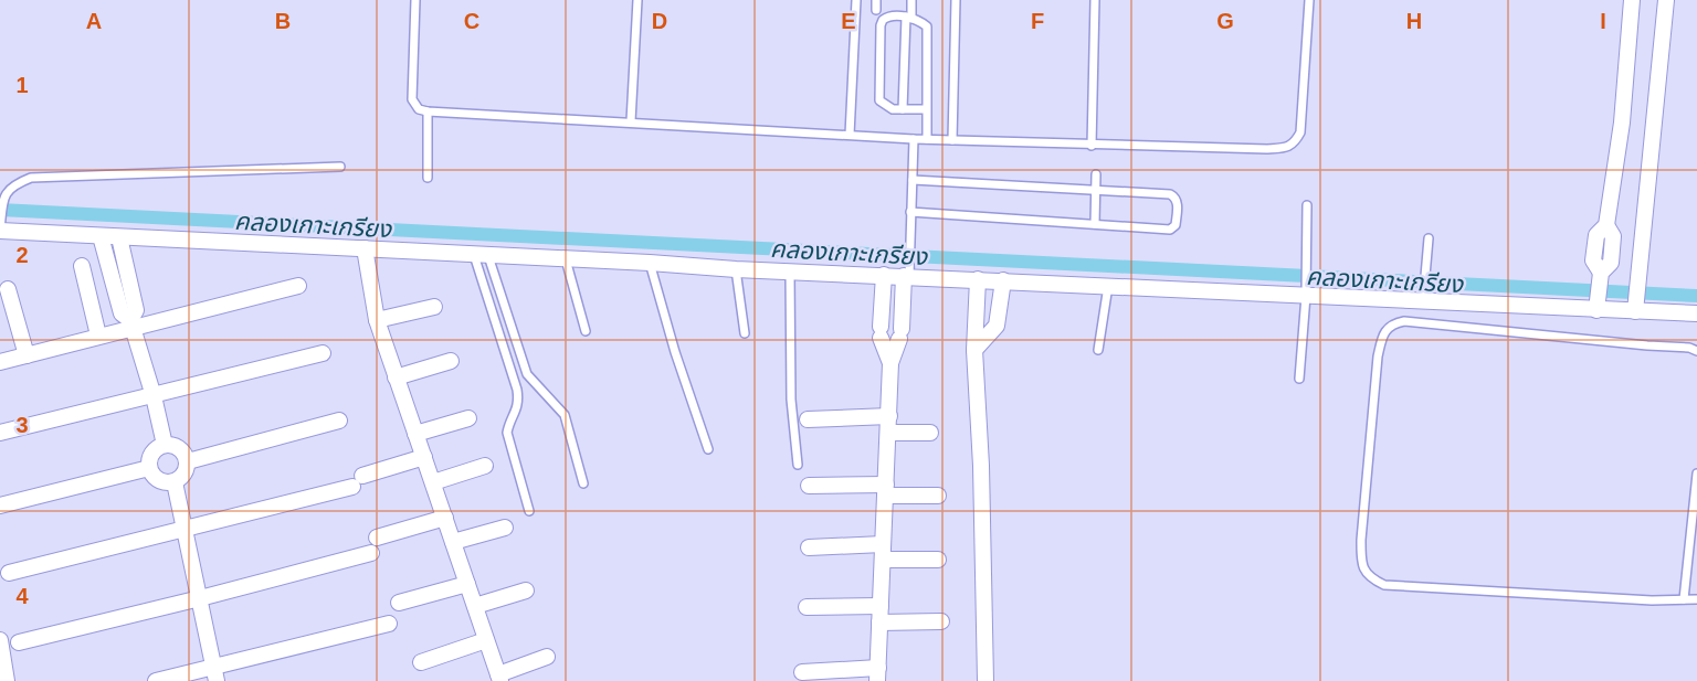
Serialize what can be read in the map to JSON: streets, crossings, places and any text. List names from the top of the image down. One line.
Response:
{"water":["คลองเกาะเกรียง"],"grid":{"columns":["A","B","C","D","E","F","G","H","I"],"rows":["1","2","3","4"]}}
